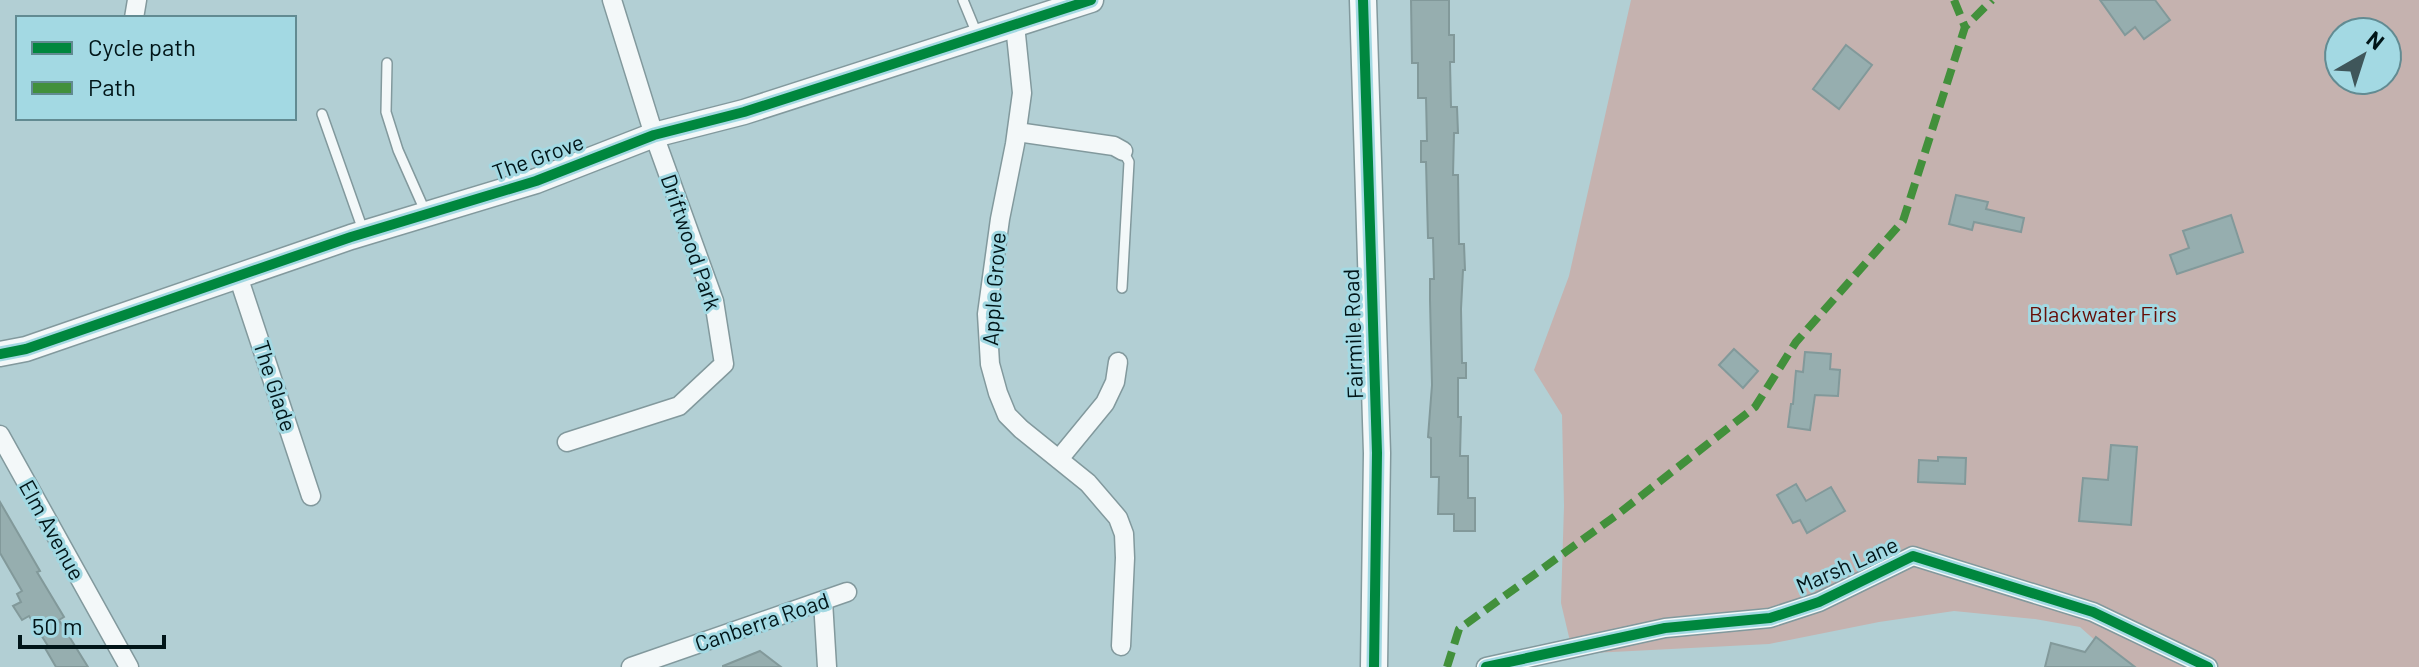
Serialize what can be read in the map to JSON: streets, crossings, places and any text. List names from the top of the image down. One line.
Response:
{"streets":{"main road":["Fairmile Road"],"street":["The Grove","Driftwood Park","Apple Grove","The Glade","Elm Avenue","Marsh Lane","Canberra Road"]},"crossings":[["The Grove","Driftwood Park"],["The Grove","Apple Grove"],["The Grove","The Glade"]],"parks":["Blackwater Firs"],"legend":["Cycle path","Path"],"scale_bar":"50 m","north":"top right"}
